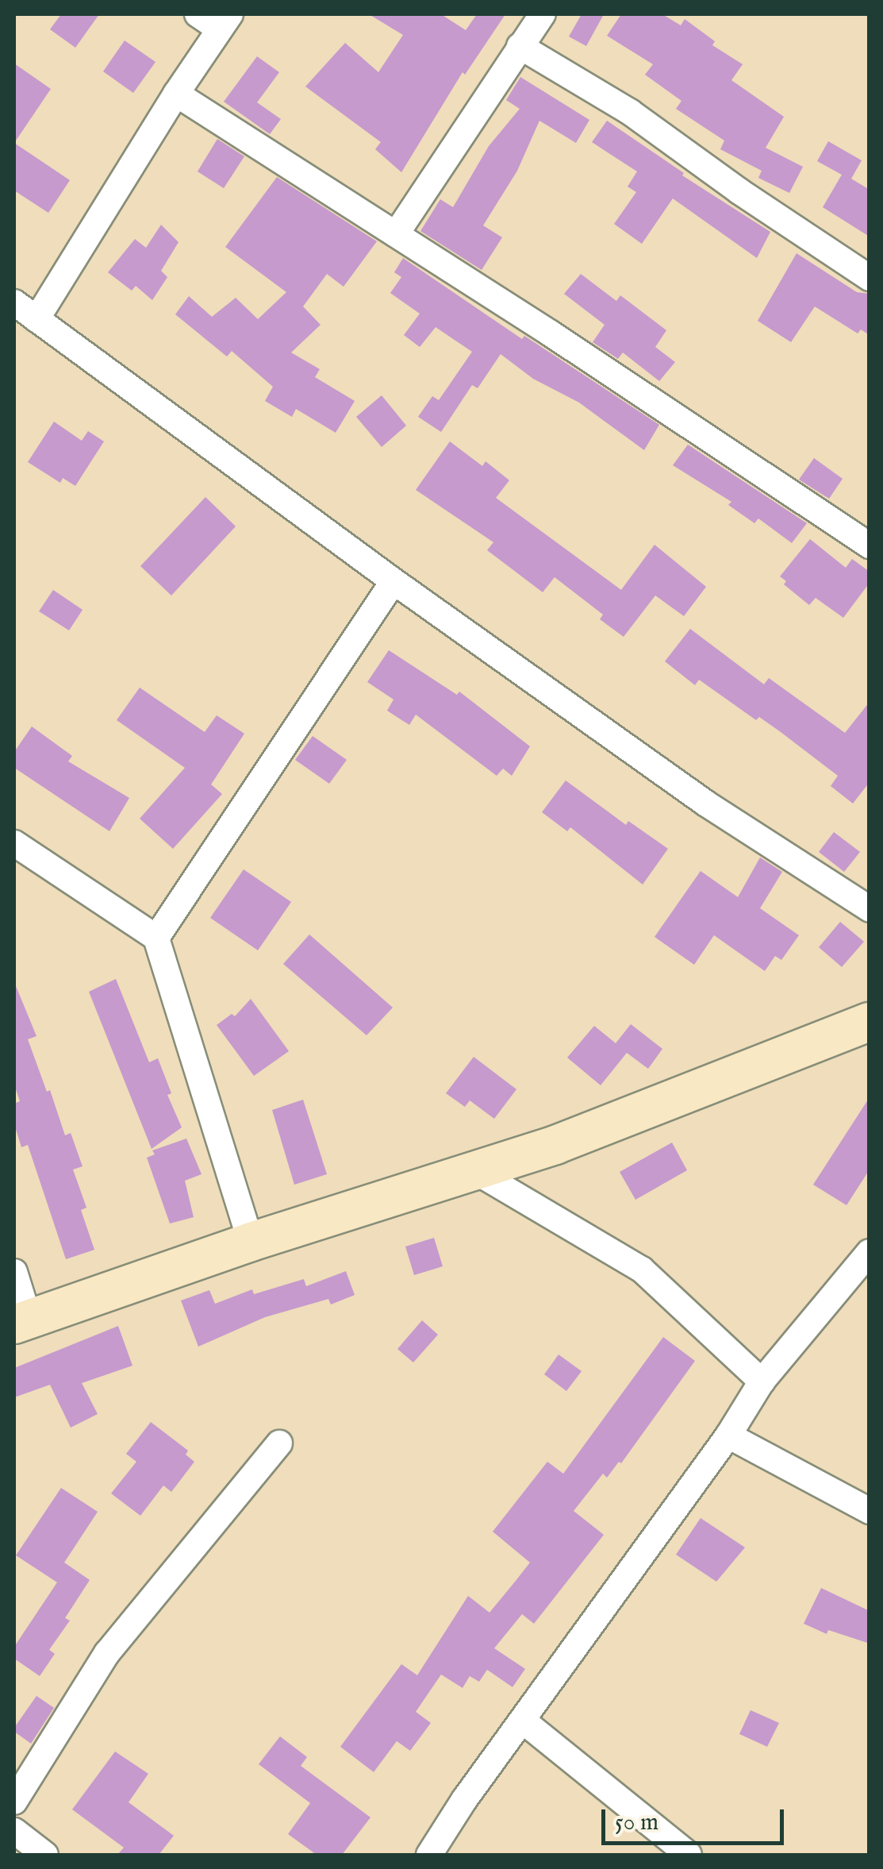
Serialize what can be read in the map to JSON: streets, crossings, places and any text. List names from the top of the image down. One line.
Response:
{"scale_bar":"50 m"}
